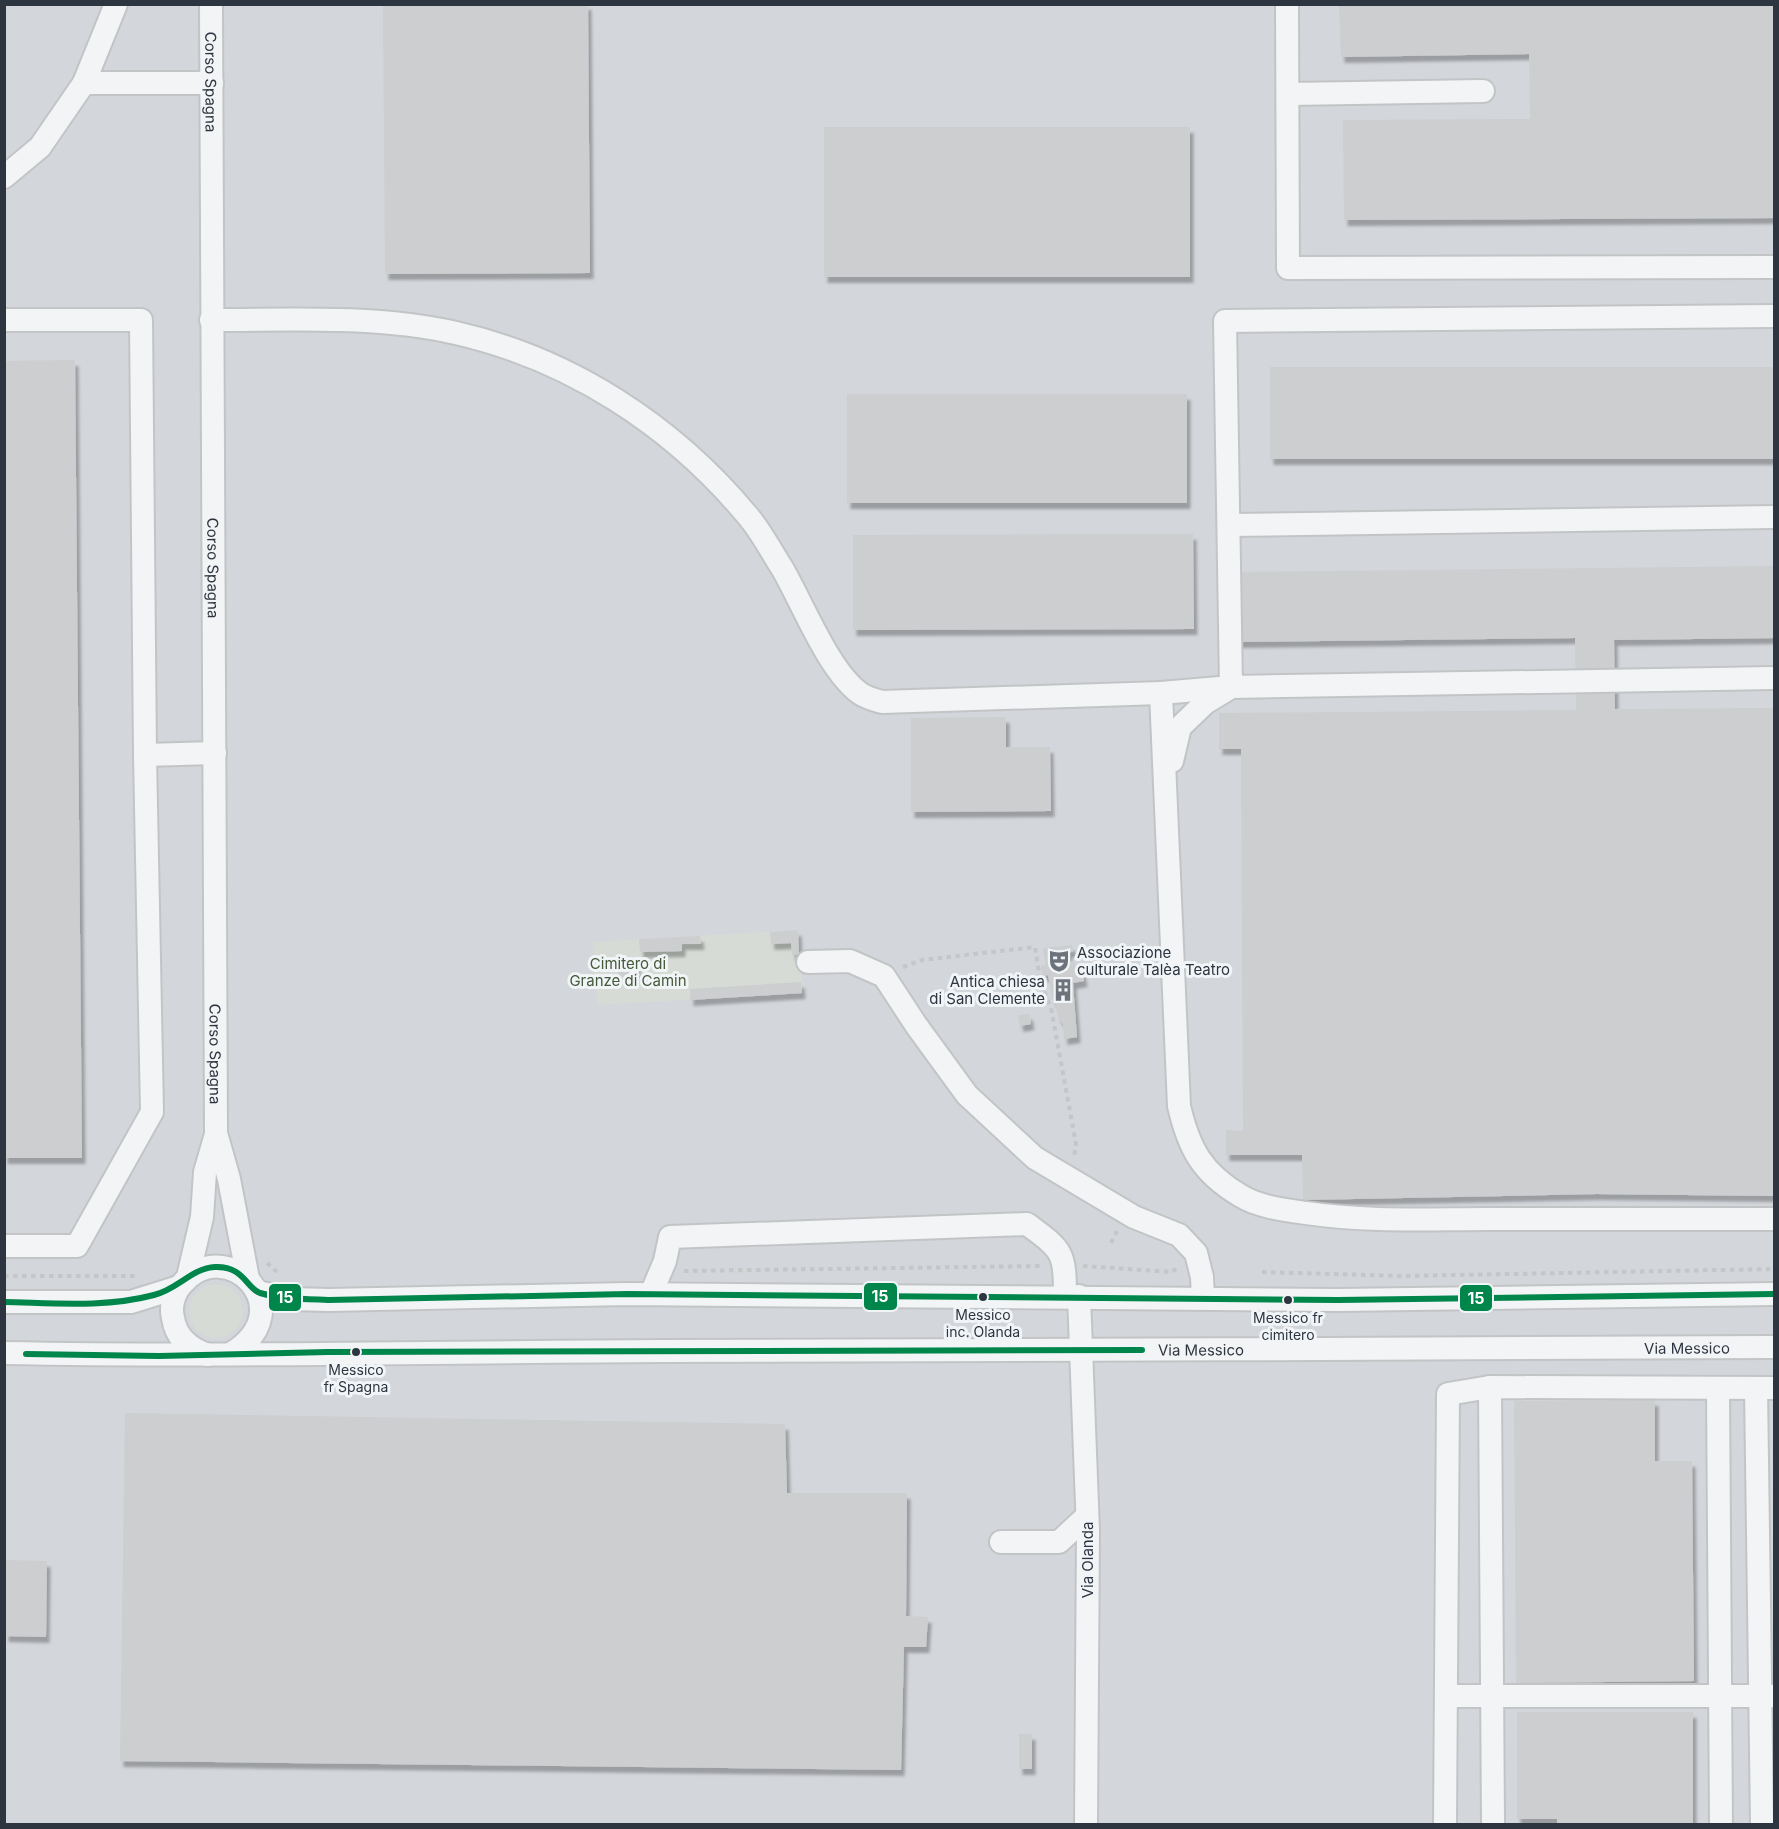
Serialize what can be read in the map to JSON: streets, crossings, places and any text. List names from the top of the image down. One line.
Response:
{"streets":{"street":["Corso Spagna","Via Messico","Via Olanda"]},"crossings":[["Corso Spagna","Via Messico"],["Via Messico","Via Olanda"]],"parks":["Cimitero di Granze di Camin"],"places":{"theatre":["Associazione culturale Talèa Teatro"],"building":["Antica chiesa di San Clemente"],"other":["Messico inc. Olanda","Messico fr cimitero","Messico fr Spagna"]},"lines":["transit line 15"]}
